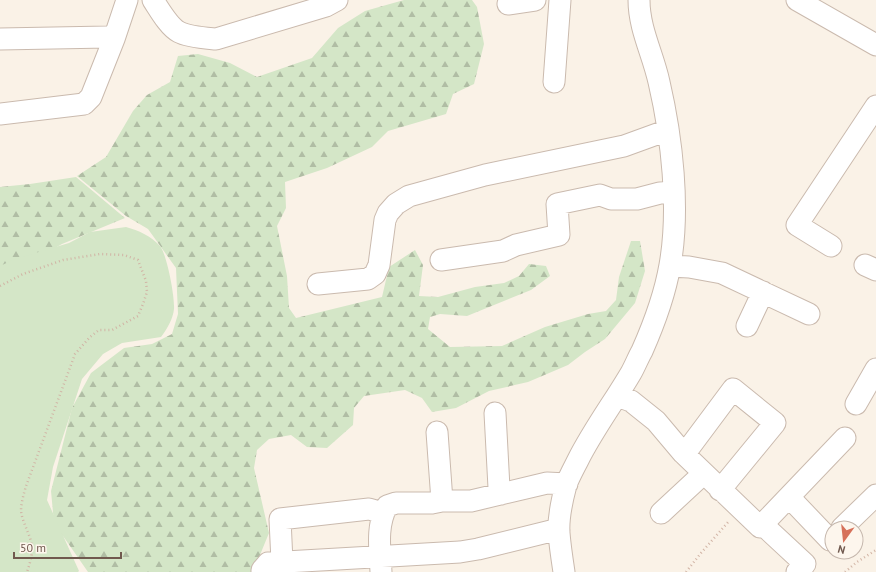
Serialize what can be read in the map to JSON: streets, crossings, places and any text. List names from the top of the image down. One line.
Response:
{"scale_bar":"50 m","north":"bottom"}
